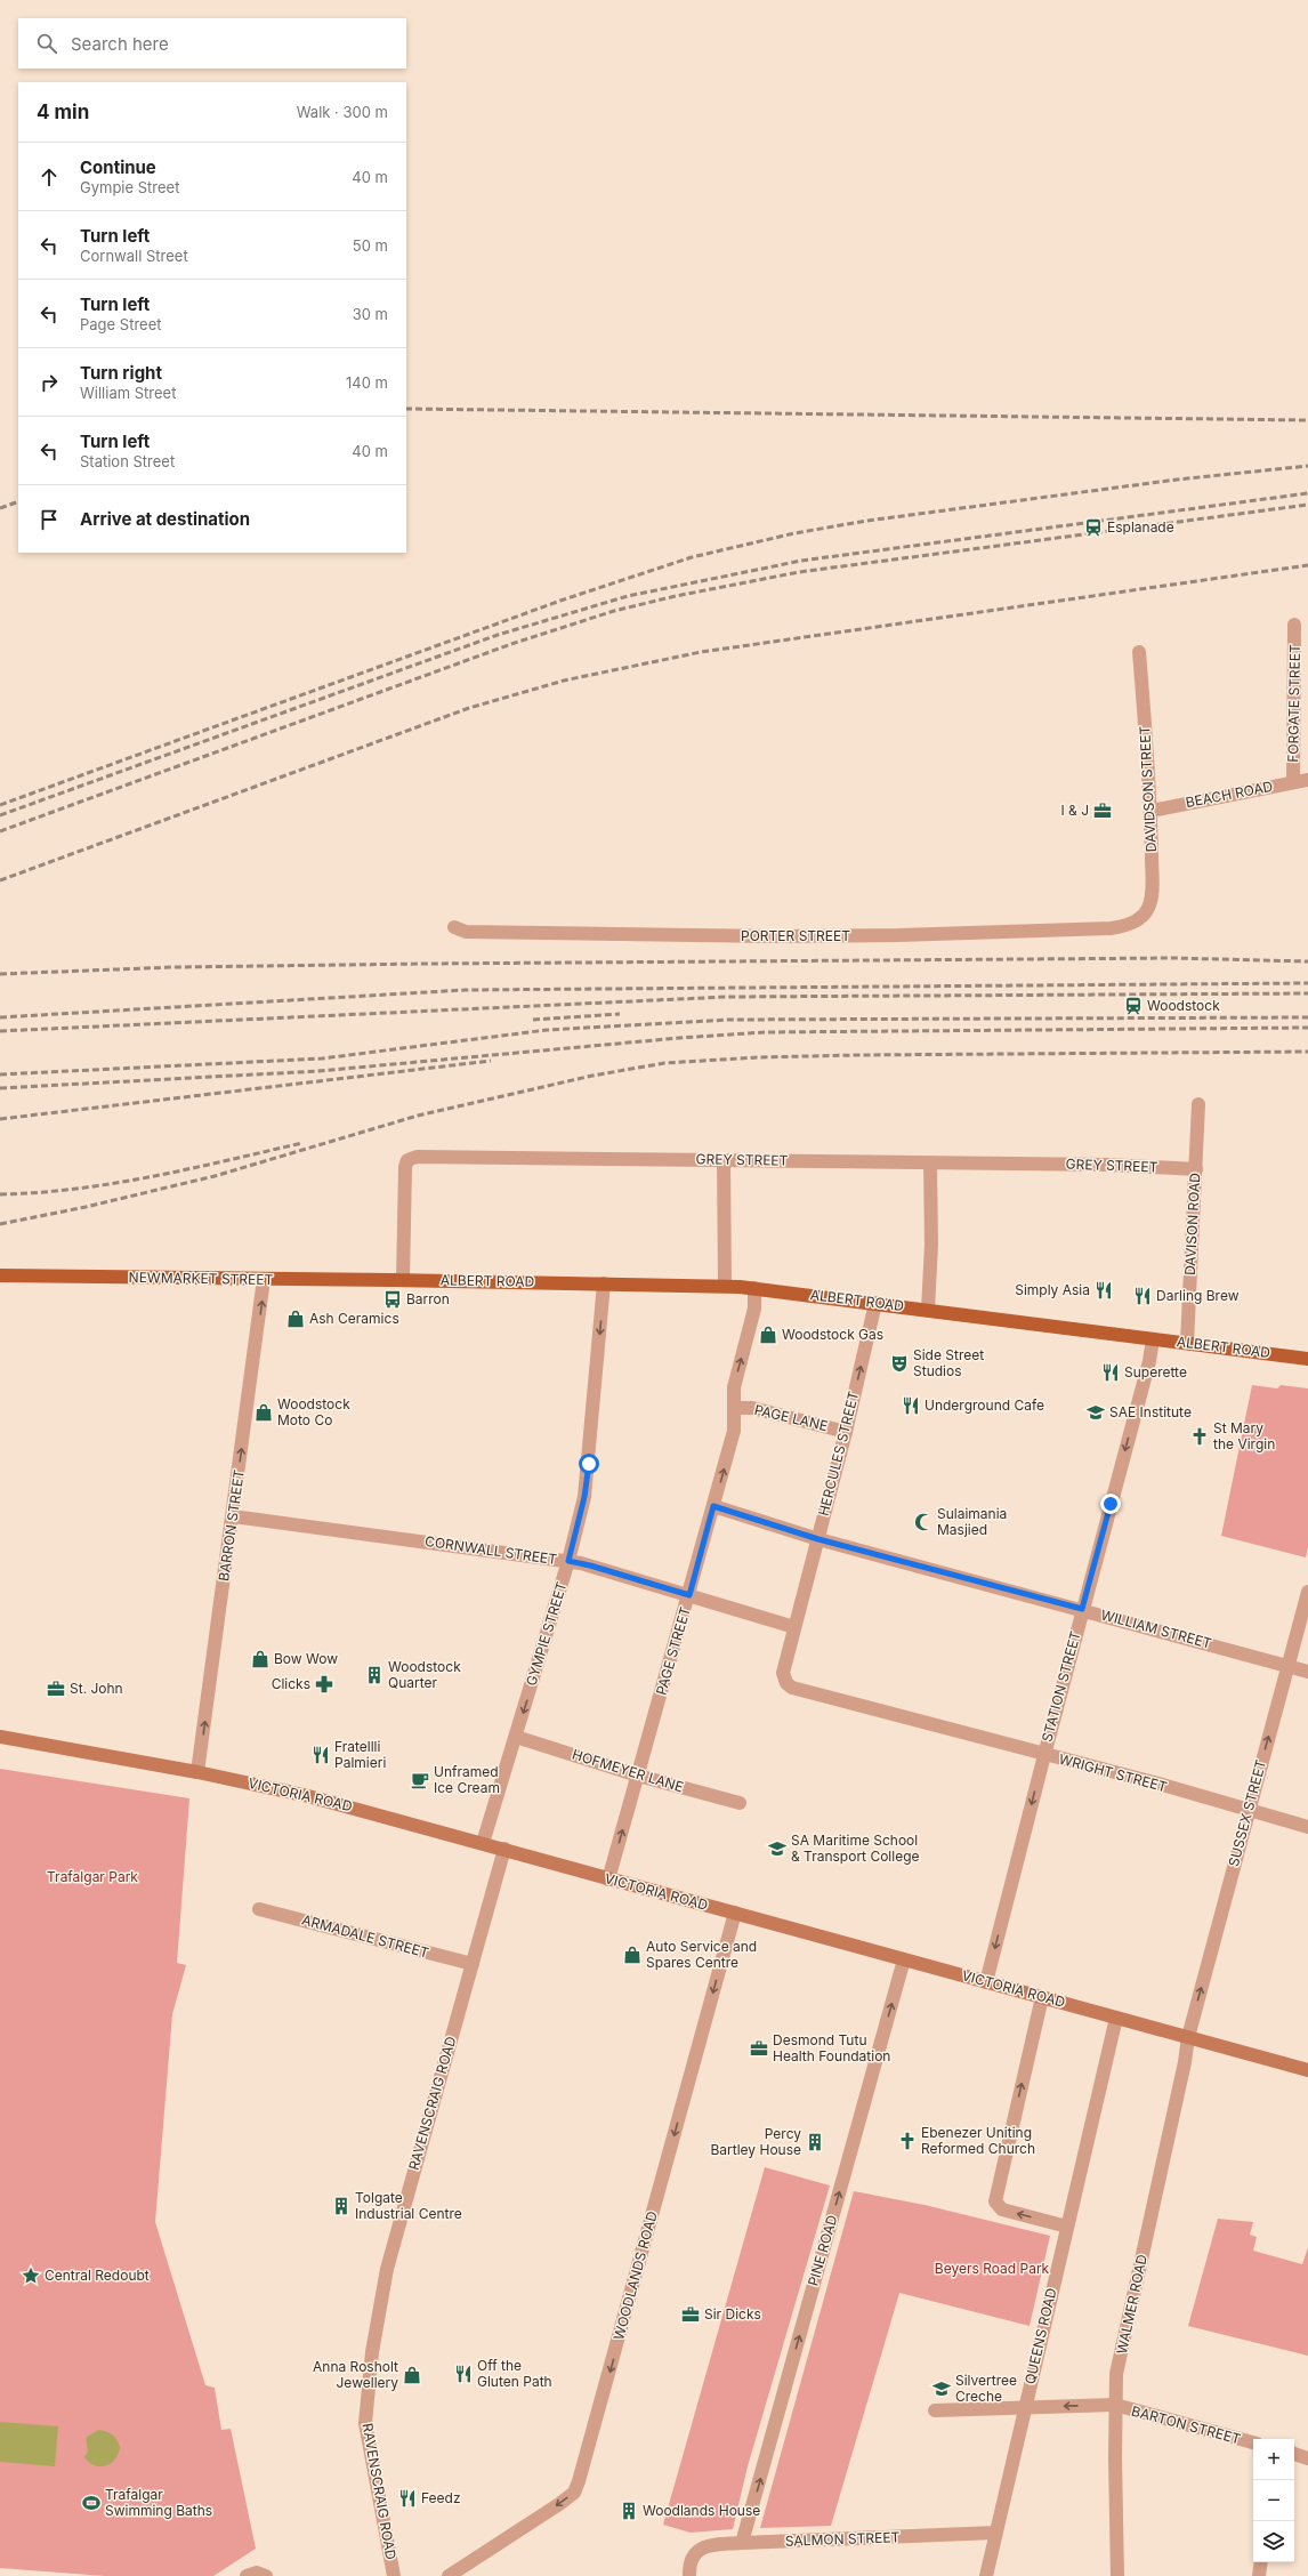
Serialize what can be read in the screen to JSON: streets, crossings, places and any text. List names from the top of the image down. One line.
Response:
{"streets":{"main road":["NEWMARKET STREET","ALBERT ROAD","VICTORIA ROAD"],"street":["FORGATE STREET","DAVIDSON STREET","BEACH ROAD","PORTER STREET","GREY STREET","DAVISON ROAD","PAGE LANE","HERCULES STREET","BARRON STREET","CORNWALL STREET","WILLIAM STREET","GYMPIE STREET","PAGE STREET","STATION STREET","HOFMEYER LANE","WRIGHT STREET","SUSSEX STREET","ARMADALE STREET","RAVENSCRAIG ROAD","PINE ROAD","WOODLANDS ROAD","WALMER ROAD","QUEENS ROAD","BARTON STREET","SALMON STREET"]},"crossings":[["FORGATE STREET","BEACH ROAD"],["DAVIDSON STREET","BEACH ROAD"],["DAVIDSON STREET","PORTER STREET"],["GREY STREET","DAVISON ROAD"],["GREY STREET","NEWMARKET STREET"],["GREY STREET","ALBERT ROAD"],["DAVISON ROAD","ALBERT ROAD"],["NEWMARKET STREET","ALBERT ROAD"],["NEWMARKET STREET","BARRON STREET"],["ALBERT ROAD","HERCULES STREET"],["ALBERT ROAD","GYMPIE STREET"],["ALBERT ROAD","PAGE STREET"],["ALBERT ROAD","STATION STREET"],["PAGE LANE","HERCULES STREET"],["PAGE LANE","PAGE STREET"],["HERCULES STREET","CORNWALL STREET"],["HERCULES STREET","WILLIAM STREET"],["HERCULES STREET","WRIGHT STREET"],["BARRON STREET","CORNWALL STREET"],["BARRON STREET","VICTORIA ROAD"],["CORNWALL STREET","GYMPIE STREET"],["CORNWALL STREET","PAGE STREET"],["WILLIAM STREET","PAGE STREET"],["WILLIAM STREET","STATION STREET"],["WILLIAM STREET","SUSSEX STREET"],["GYMPIE STREET","HOFMEYER LANE"],["GYMPIE STREET","VICTORIA ROAD"],["PAGE STREET","HOFMEYER LANE"],["PAGE STREET","VICTORIA ROAD"],["STATION STREET","WRIGHT STREET"],["STATION STREET","VICTORIA ROAD"],["WRIGHT STREET","SUSSEX STREET"],["VICTORIA ROAD","SUSSEX STREET"],["VICTORIA ROAD","RAVENSCRAIG ROAD"],["VICTORIA ROAD","PINE ROAD"],["VICTORIA ROAD","WOODLANDS ROAD"],["VICTORIA ROAD","WALMER ROAD"],["VICTORIA ROAD","QUEENS ROAD"],["SUSSEX STREET","WALMER ROAD"],["ARMADALE STREET","RAVENSCRAIG ROAD"],["PINE ROAD","SALMON STREET"],["WALMER ROAD","BARTON STREET"],["QUEENS ROAD","BARTON STREET"],["QUEENS ROAD","SALMON STREET"]],"one_way":["BARRON STREET","GYMPIE STREET","PAGE STREET","STATION STREET","SUSSEX STREET","PINE ROAD","WOODLANDS ROAD"],"parks":["Trafalgar Park","Beyers Road Park"],"places":{"station":["Esplanade","Woodstock"],"office":["I & J","St. John","Desmond Tutu Health Foundation","Sir Dicks"],"restaurant":["Simply Asia","Darling Brew","Superette","Underground Cafe","Fratellli Palmieri","Off the Gluten Path","Feedz"],"bus stop":["Barron"],"shop":["Ash Ceramics","Woodstock Gas","Woodstock Moto Co","Bow Wow","Auto Service and Spares Centre","Anna Rosholt Jewellery"],"theatre":["Side Street Studios"],"school or university":["SAE Institute","SA Maritime School & Transport College","Silvertree Creche"],"church":["St Mary the Virgin","Ebenezer Uniting Reformed Church"],"mosque":["Sulaimania Masjied"],"building":["Woodstock Quarter","Percy Bartley House","Tolgate Industrial Centre","Woodlands House"],"pharmacy":["Clicks"],"cafe":["Unframed Ice Cream"],"place":["Central Redoubt"],"sports":["Trafalgar Swimming Baths"]},"page":{"search":"Search here","heading":["4 min","Walk · 300 m"],"list":[["Continue","Gympie Street","40 m"],["Turn left","Cornwall Street","50 m"],["Turn left","Page Street","30 m"],["Turn right","William Street","140 m"],["Turn left","Station Street","40 m"],"Arrive at destination"],"map_buttons":["+","−"]}}
